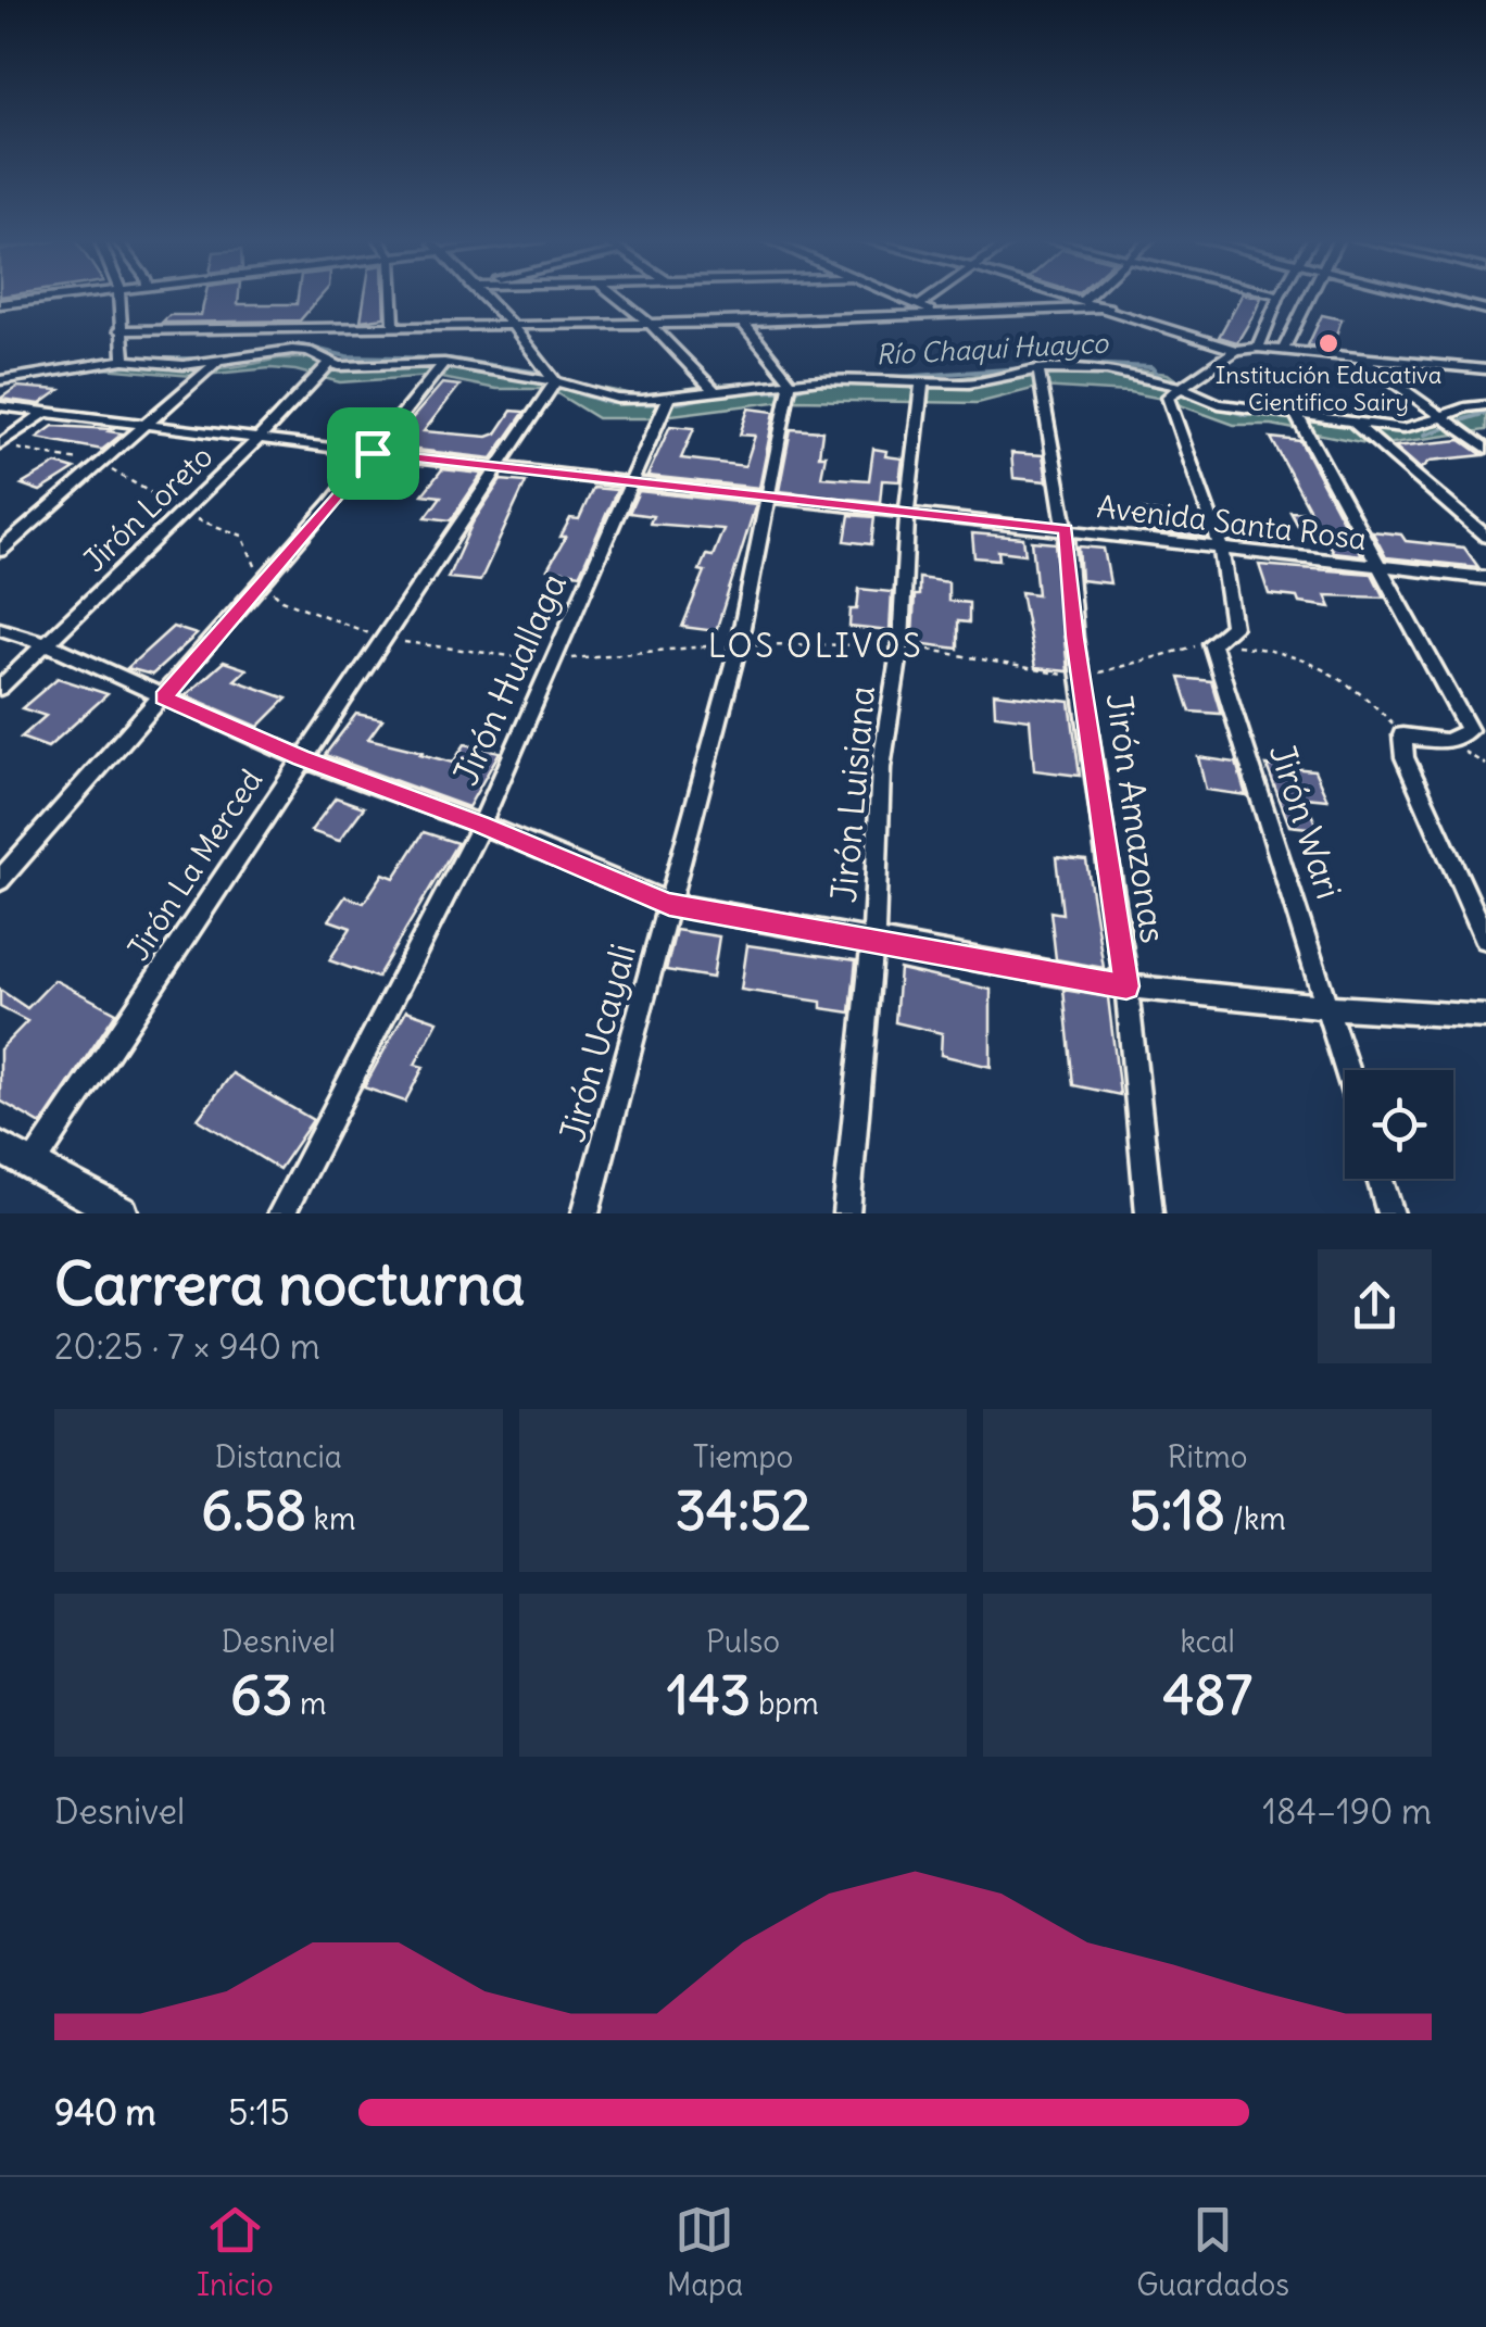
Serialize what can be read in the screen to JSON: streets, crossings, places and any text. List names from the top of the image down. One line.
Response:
{"streets":{"street":["Jirón Loreto","Avenida Santa Rosa","Jirón Huallaga","Jirón Luisiana","Jirón Amazonas","Jirón Wari","Jirón La Merced","Jirón Ucayali"]},"crossings":[["Jirón Loreto","Avenida Santa Rosa"],["Avenida Santa Rosa","Jirón Huallaga"],["Avenida Santa Rosa","Jirón Luisiana"],["Avenida Santa Rosa","Jirón Amazonas"],["Avenida Santa Rosa","Jirón La Merced"],["Avenida Santa Rosa","Jirón Ucayali"]],"districts":["LOS OLIVOS"],"water":["Río Chaqui Huayco"],"places":["Institución Educativa Cientifico Sairy"],"page":{"heading":["Carrera nocturna","20:25 · 7 × 940 m"],"stats":[["Distancia","6.58 km"],["Tiempo","34:52"],["Ritmo","5:18 /km"],["Desnivel","63 m"],["Pulso","143 bpm"],["kcal","487"]],"chart":["Desnivel","184–190 m"],"list":[{"name":"940 m","note":"5:15"}],"tabs":["Inicio","Mapa","Guardados"]}}
